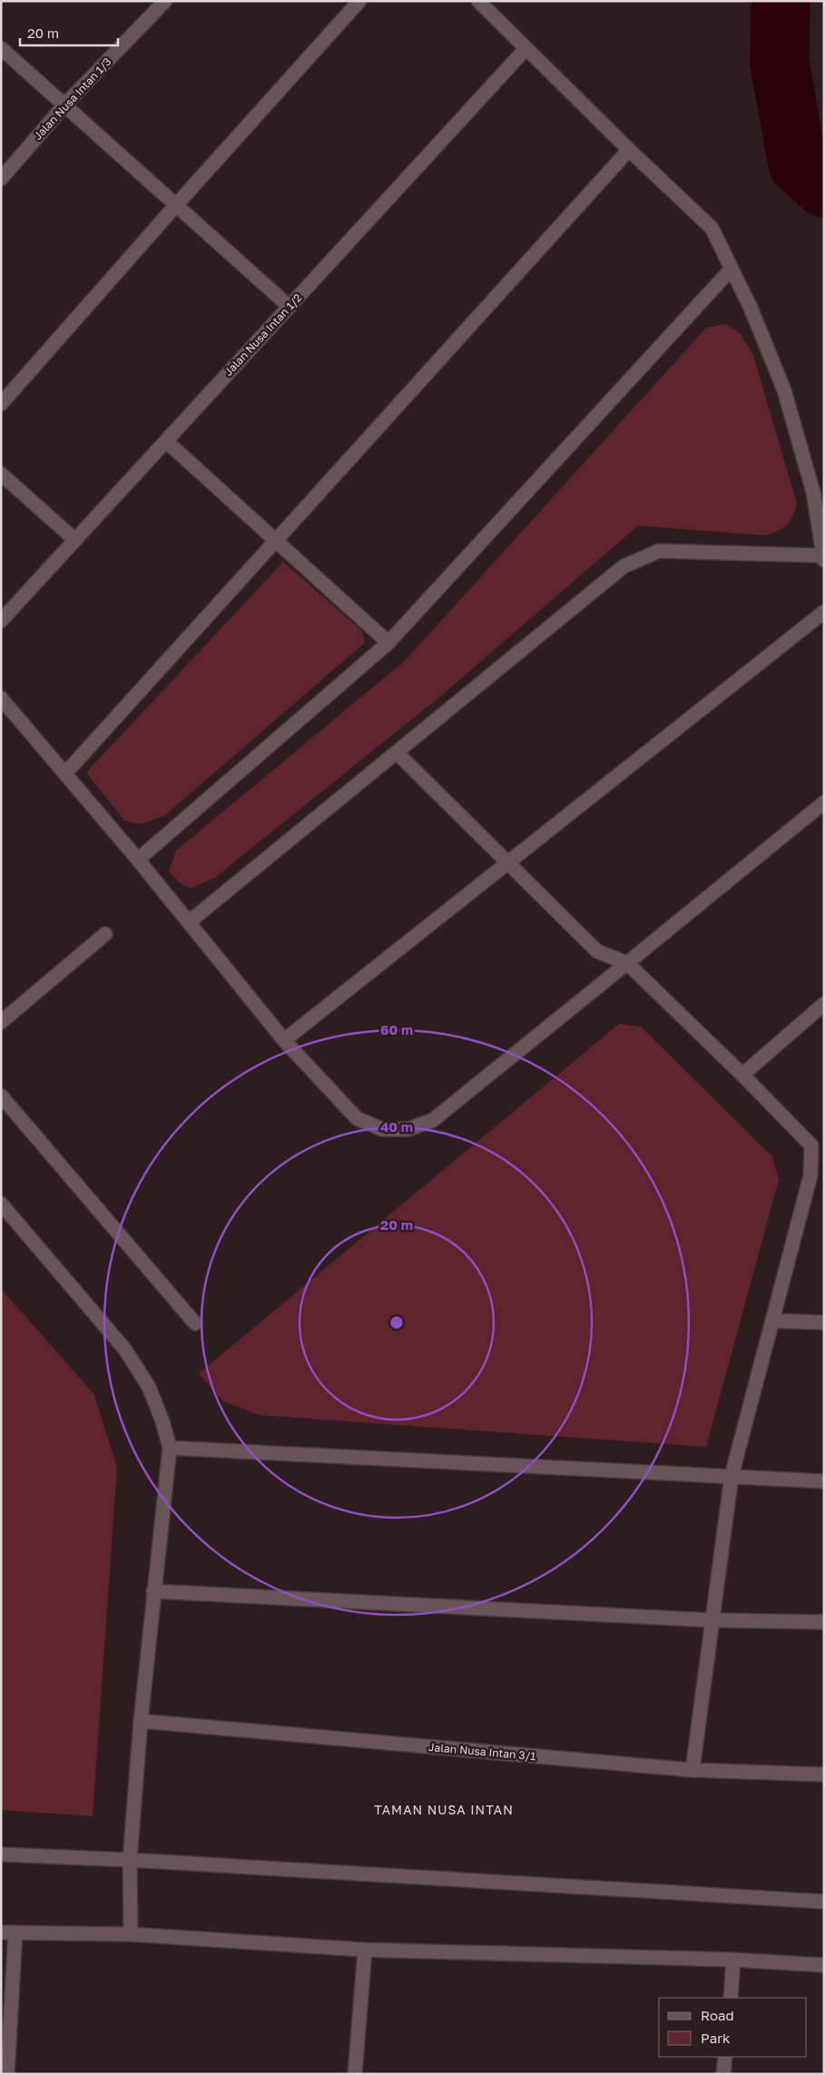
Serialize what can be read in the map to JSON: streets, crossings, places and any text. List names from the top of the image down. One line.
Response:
{"streets":{"street":["Jalan Nusa Intan 1/3","Jalan Nusa Intan 1/2","Jalan Nusa Intan 3/1"]},"districts":["TAMAN NUSA INTAN"],"legend":["Road","Park"],"scale_bar":"20 m","rings":["60 m","40 m","20 m"]}
